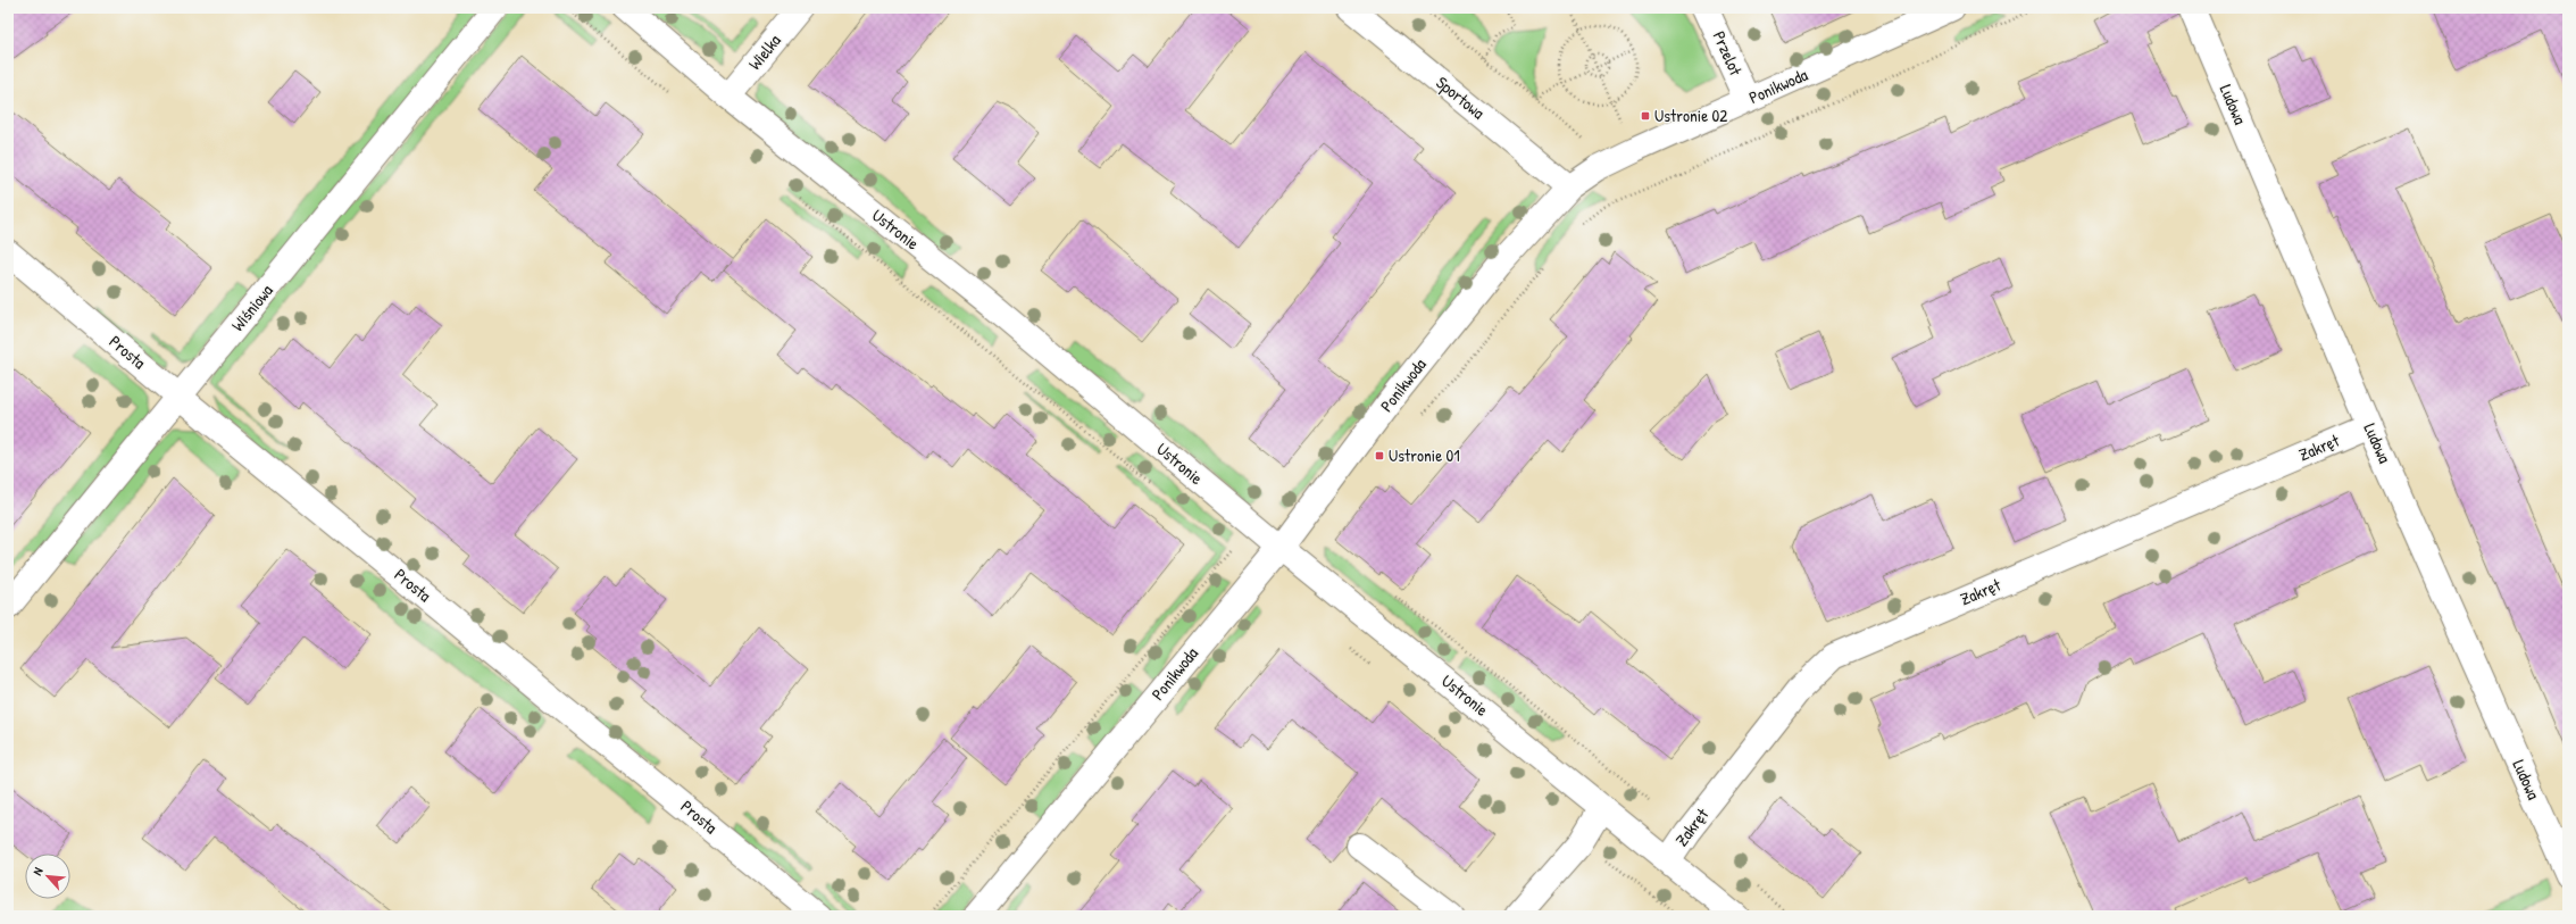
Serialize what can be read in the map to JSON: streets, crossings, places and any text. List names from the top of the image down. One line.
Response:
{"streets":{"street":["Wielka","Przelot","Ponikwoda","Sportowa","Ludowa","Ustronie","Wiśniowa","Prosta","Zakręt"]},"crossings":[["Wielka","Ustronie"],["Przelot","Ponikwoda"],["Ponikwoda","Sportowa"],["Ponikwoda","Ustronie"],["Ludowa","Zakręt"],["Ustronie","Zakręt"],["Wiśniowa","Prosta"]],"places":{"transit":["Ustronie 02","Ustronie 01"]},"north":"top left"}
